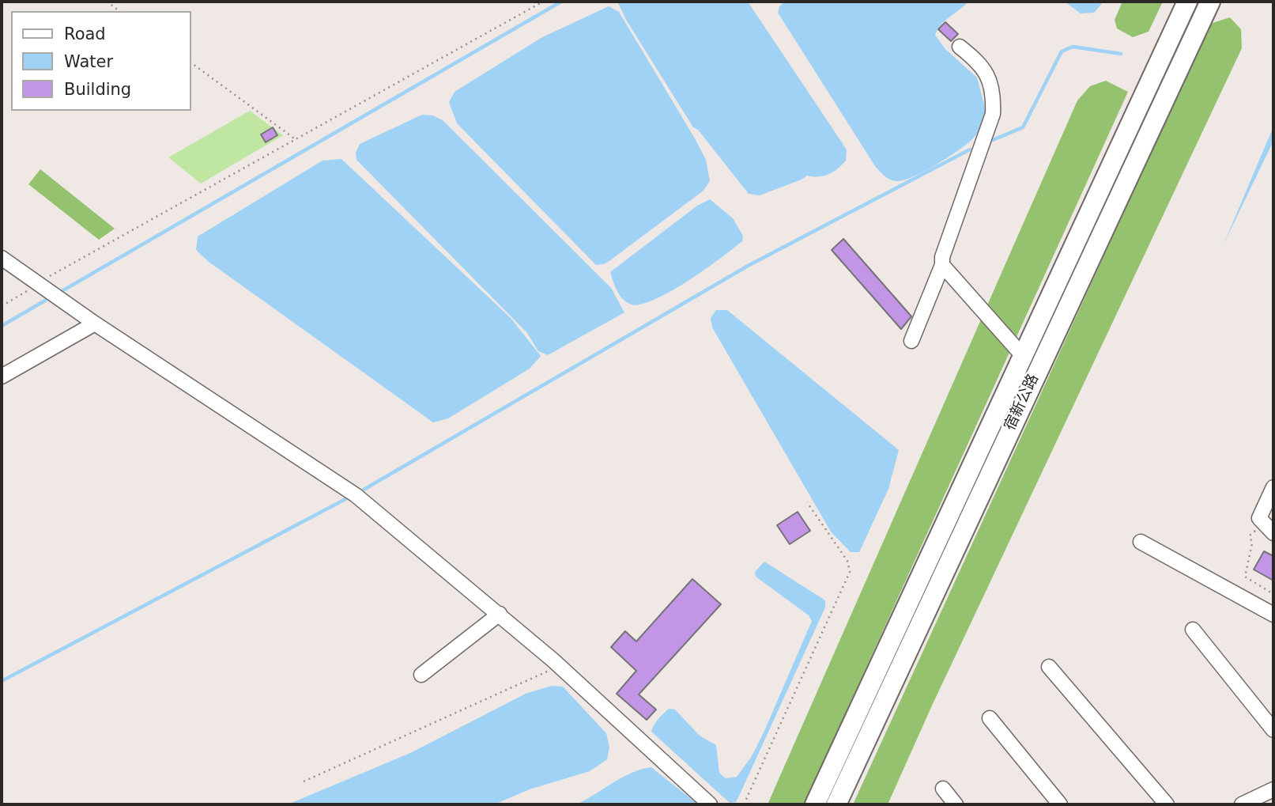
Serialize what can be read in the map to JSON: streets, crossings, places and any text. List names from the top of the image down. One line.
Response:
{"streets":{"highway":["宿新公路"]},"legend":["Road","Water","Building"]}
